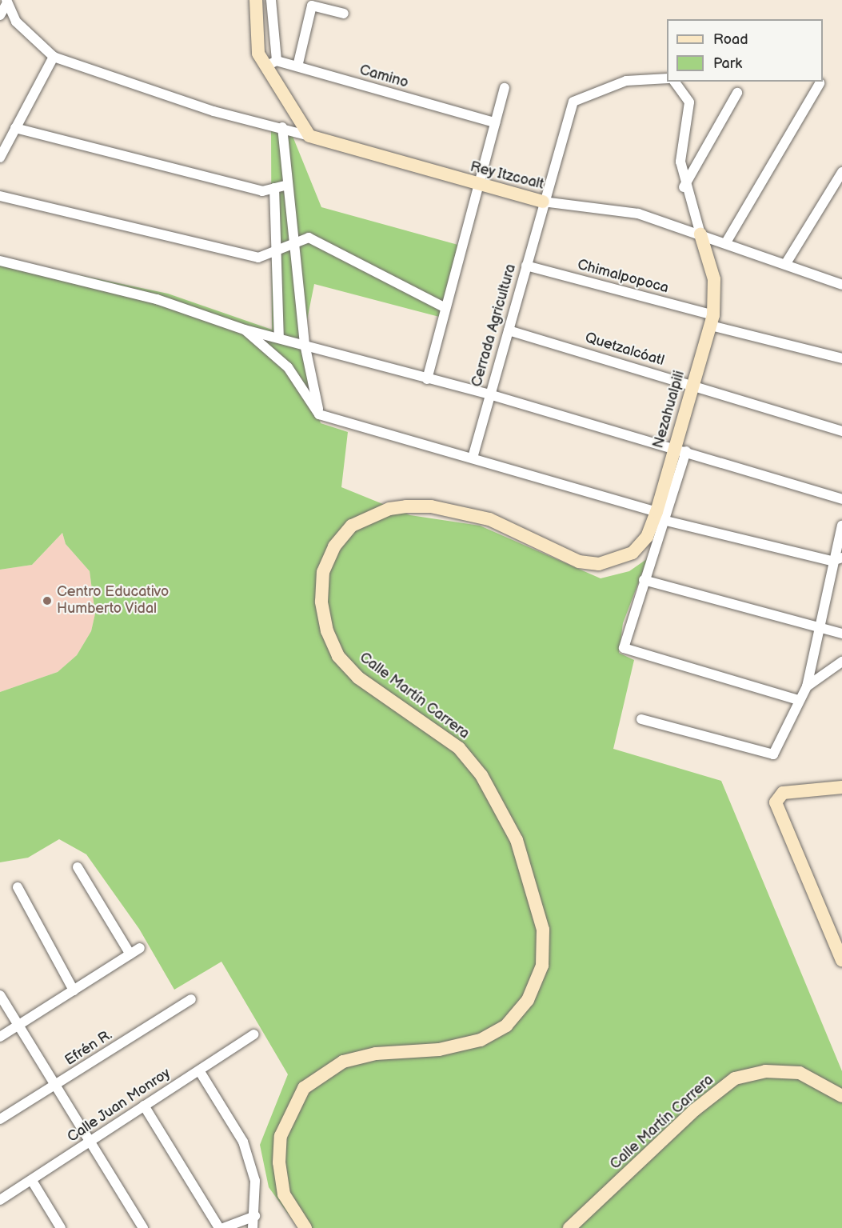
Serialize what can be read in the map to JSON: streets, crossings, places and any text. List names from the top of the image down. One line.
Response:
{"streets":{"street":["Camino","Rey Itzcoalt","Chimalpopoca","Cerrada Agricultura","Quetzalcóatl","Nezahualpili","Calle Martín Carrera","Efrén R.","Calle Juan Monroy"]},"crossings":[["Rey Itzcoalt","Cerrada Agricultura"],["Rey Itzcoalt","Nezahualpili"],["Chimalpopoca","Cerrada Agricultura"],["Chimalpopoca","Nezahualpili"],["Cerrada Agricultura","Quetzalcóatl"],["Quetzalcóatl","Nezahualpili"],["Nezahualpili","Calle Martín Carrera"]],"places":["Centro Educativo Humberto Vidal"],"legend":["Road","Park"]}
